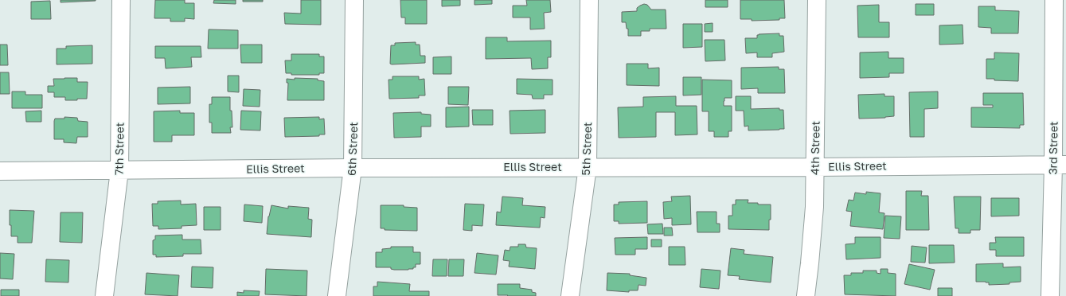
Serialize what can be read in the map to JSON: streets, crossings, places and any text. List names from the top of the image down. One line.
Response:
{"streets":{"street":["4th Street","3rd Street","7th Street","6th Street","5th Street","Ellis Street"]},"crossings":[["4th Street","Ellis Street"],["3rd Street","Ellis Street"],["7th Street","Ellis Street"],["6th Street","Ellis Street"],["5th Street","Ellis Street"]]}
